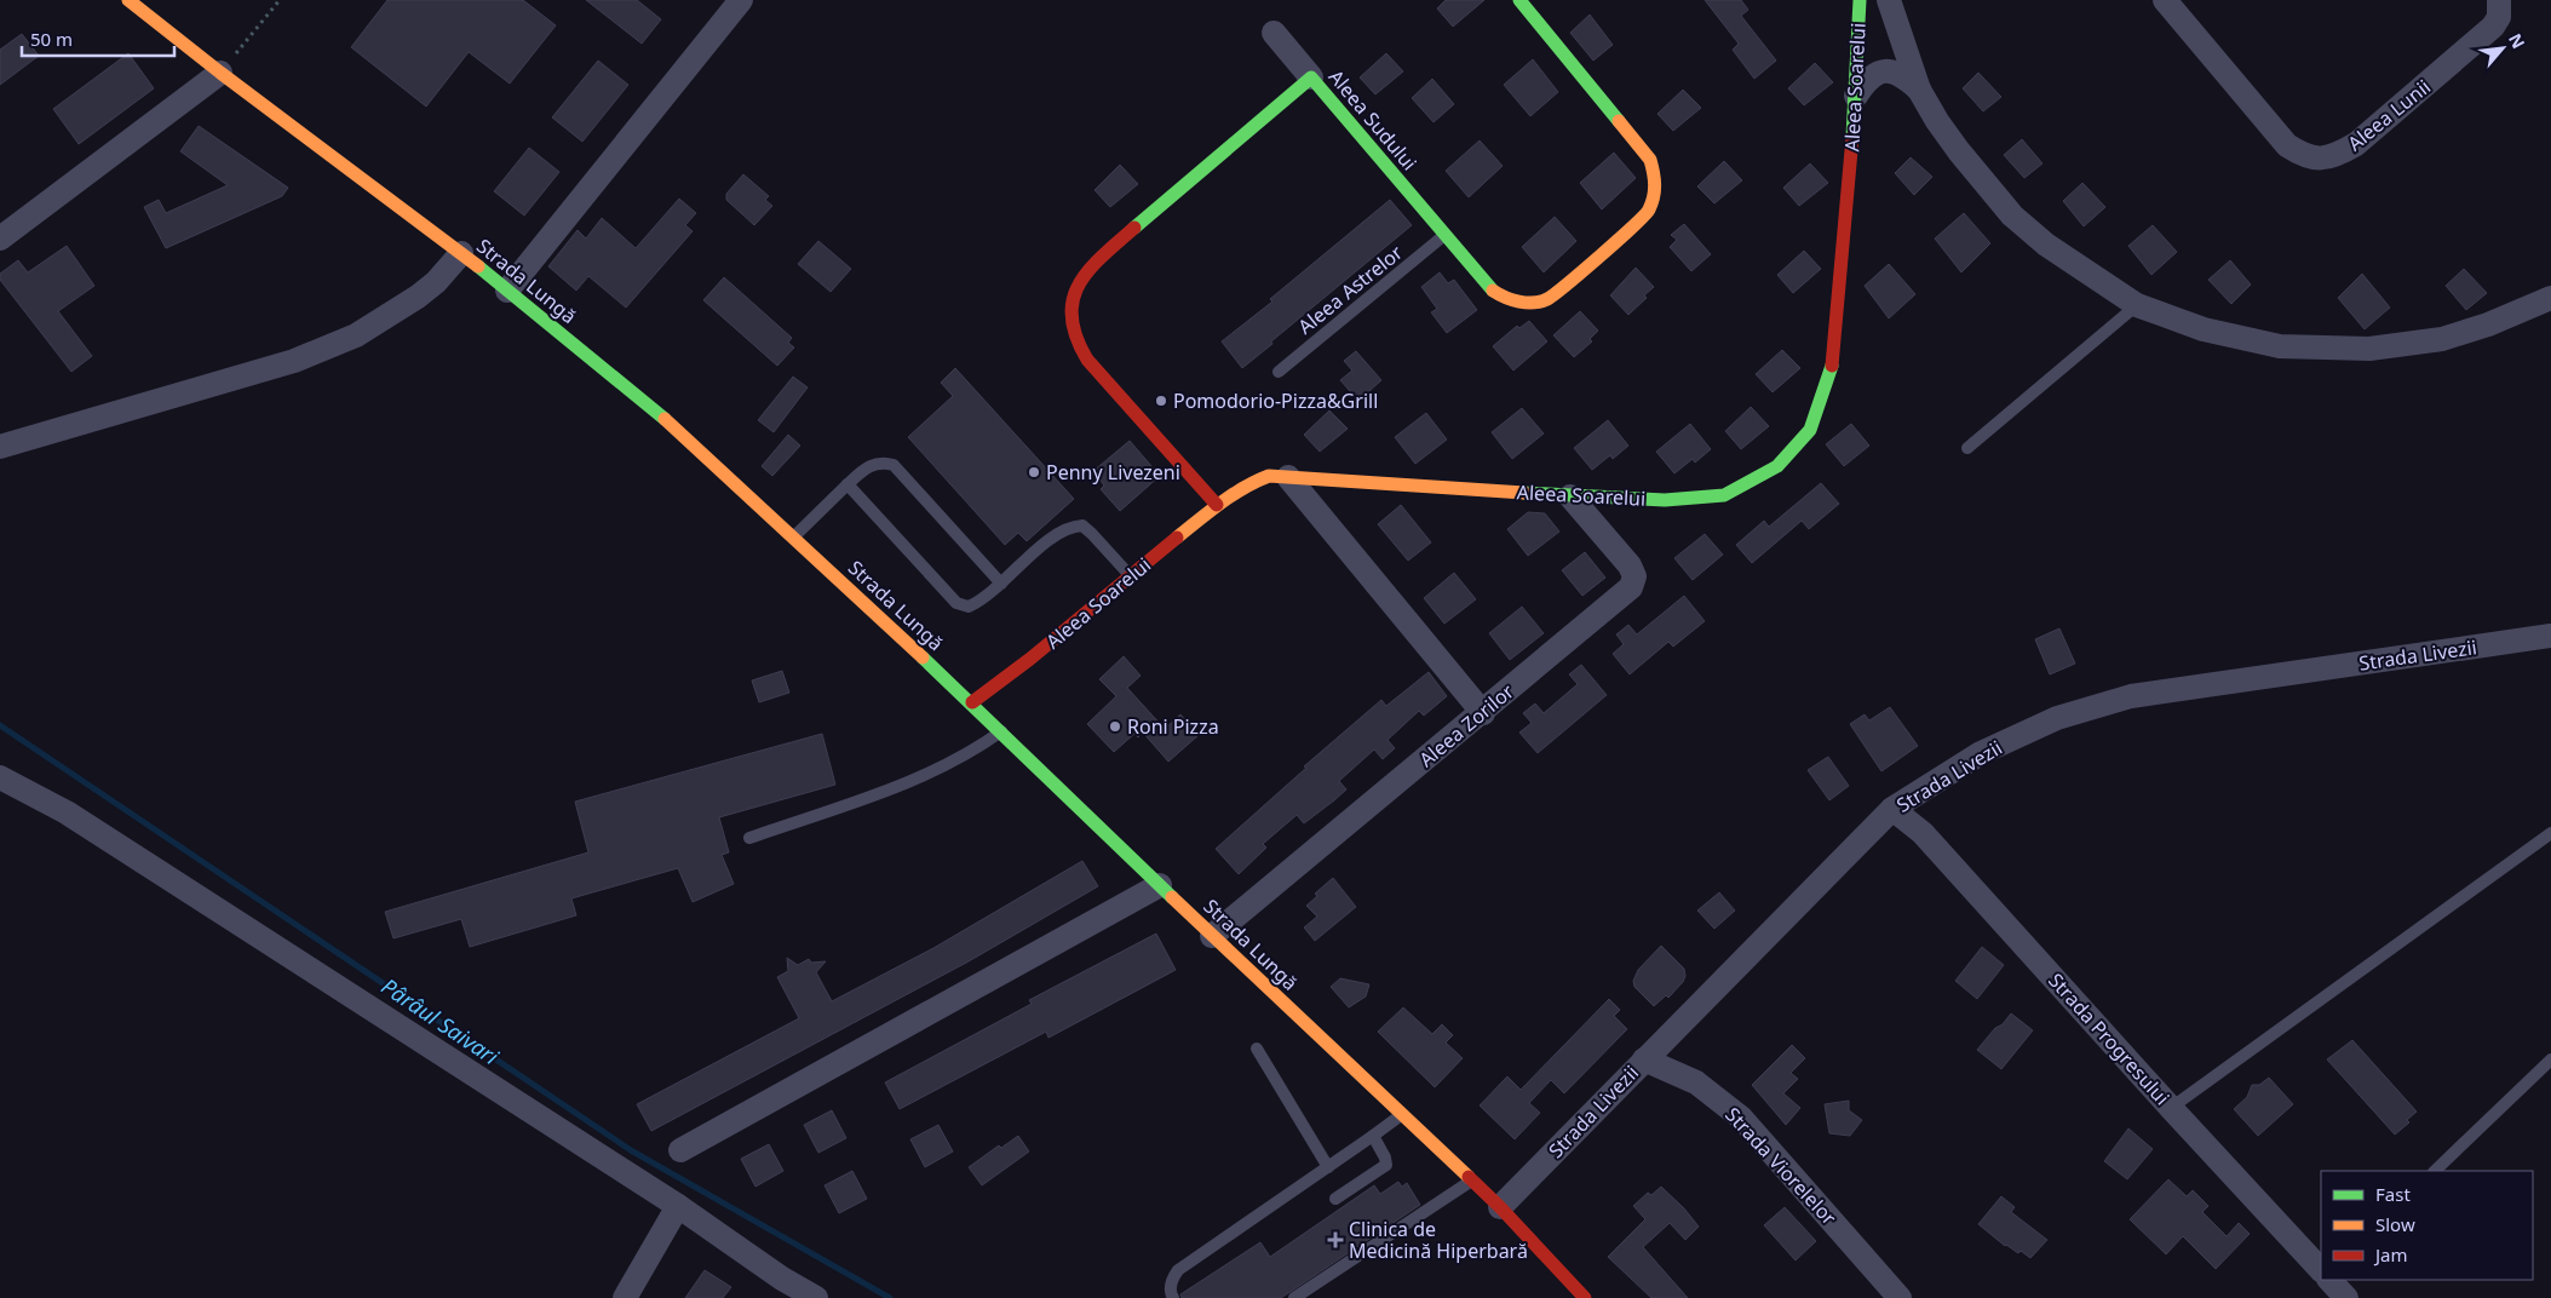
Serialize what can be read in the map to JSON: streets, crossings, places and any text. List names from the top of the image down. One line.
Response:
{"streets":{"street":["Aleea Soarelui","Aleea Lunii","Aleea Sudului","Strada Lungă","Strada Livezii","Aleea Zorilor","Strada Progresului","Strada Viorelelor"],"lane":["Aleea Astrelor"]},"crossings":[["Aleea Soarelui","Aleea Sudului"],["Aleea Soarelui","Strada Lungă"],["Aleea Soarelui","Aleea Zorilor"],["Aleea Sudului","Aleea Astrelor"],["Strada Lungă","Strada Livezii"],["Strada Lungă","Aleea Zorilor"],["Strada Livezii","Strada Progresului"],["Strada Livezii","Strada Viorelelor"]],"water":["Pârâul Saivari"],"places":{"other":["Pomodorio-Pizza&Grill","Penny Livezeni","Roni Pizza"],"health":["Clinica de Medicină Hiperbară"]},"legend":["Fast","Slow","Jam"],"scale_bar":"50 m","north":"top right"}
